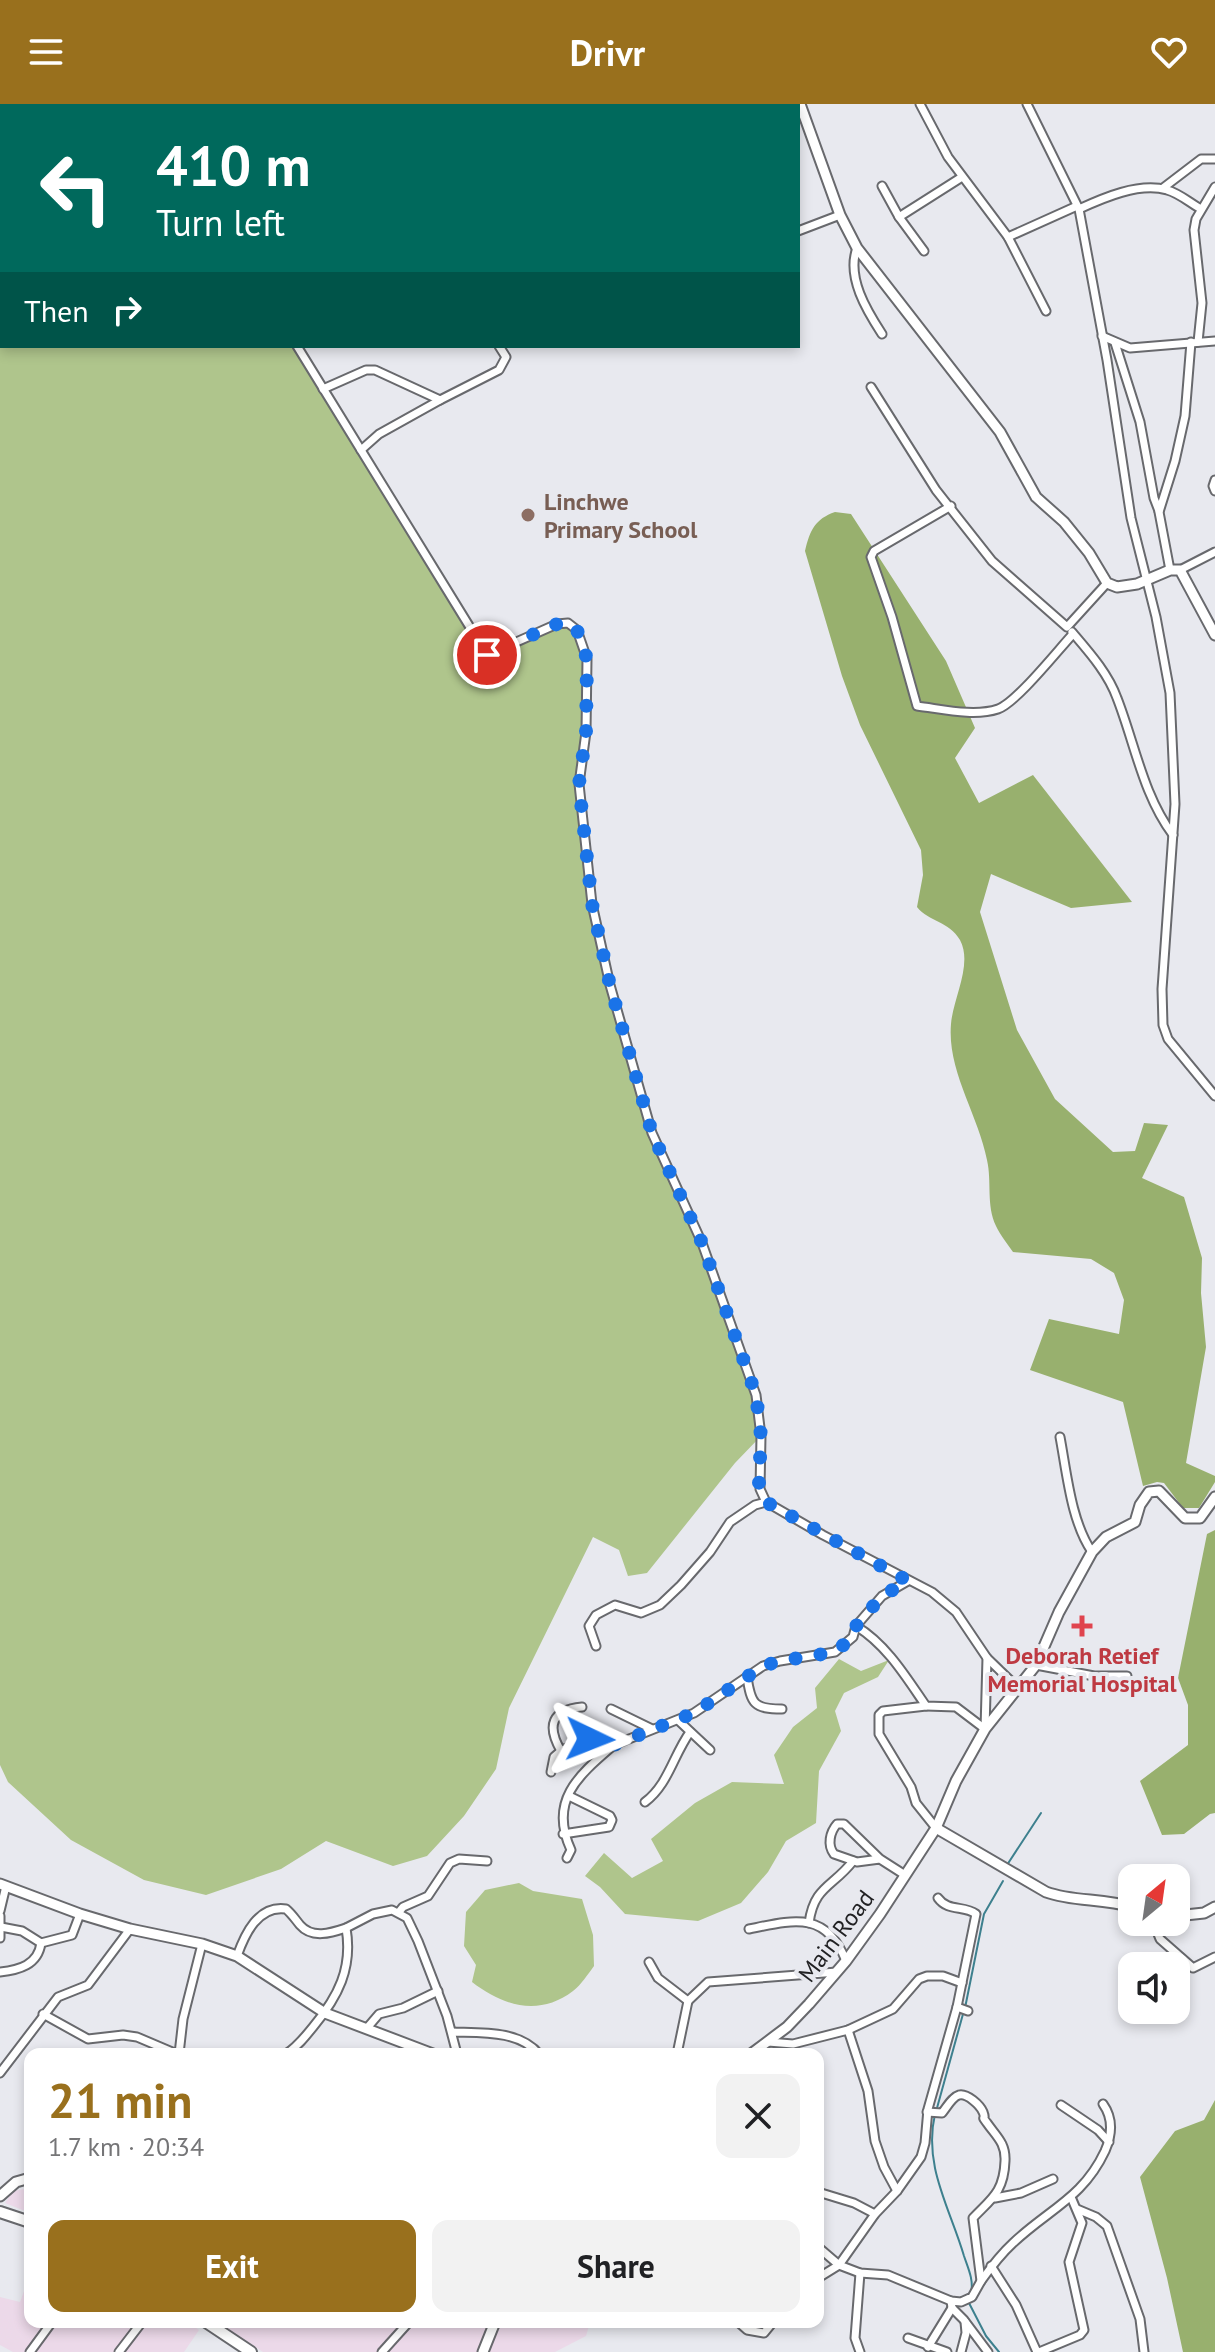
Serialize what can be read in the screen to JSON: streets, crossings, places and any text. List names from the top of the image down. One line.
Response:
{"streets":{"street":["Main Road"]},"places":{"other":["Linchwe Primary School"],"health":["Deborah Retief Memorial Hospital"]},"north":"top right","page":{"header":"Drivr","turn":["410 m","Turn left"],"then":"Then","heading":["21 min","1.7 km · 20:34"],"buttons":["Exit","Share"]}}
